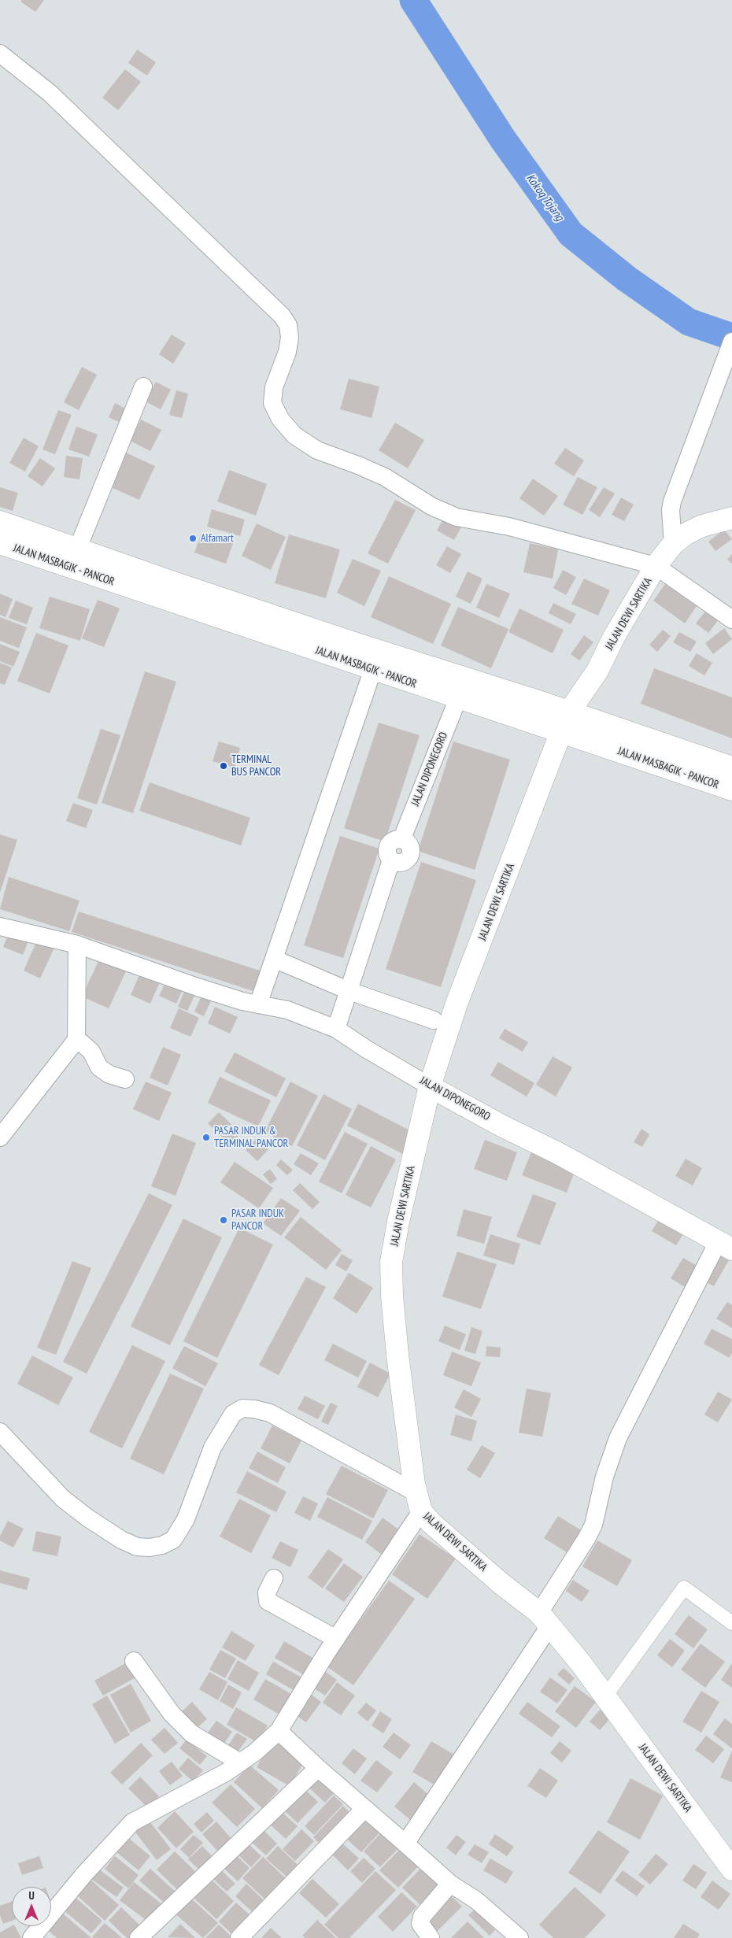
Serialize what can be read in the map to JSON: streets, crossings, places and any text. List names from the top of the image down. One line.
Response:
{"streets":{"street":["JALAN MASBAGIK - PANCOR","JALAN DEWI SARTIKA","JALAN DIPONEGORO"]},"crossings":[["JALAN MASBAGIK - PANCOR","JALAN DEWI SARTIKA"],["JALAN MASBAGIK - PANCOR","JALAN DIPONEGORO"],["JALAN DEWI SARTIKA","JALAN DIPONEGORO"]],"water":["Kokoq Tojang"],"places":["Alfamart","TERMINAL BUS PANCOR","PASAR INDUK & TERMINAL PANCOR","PASAR INDUK PANCOR"],"north":"top"}
